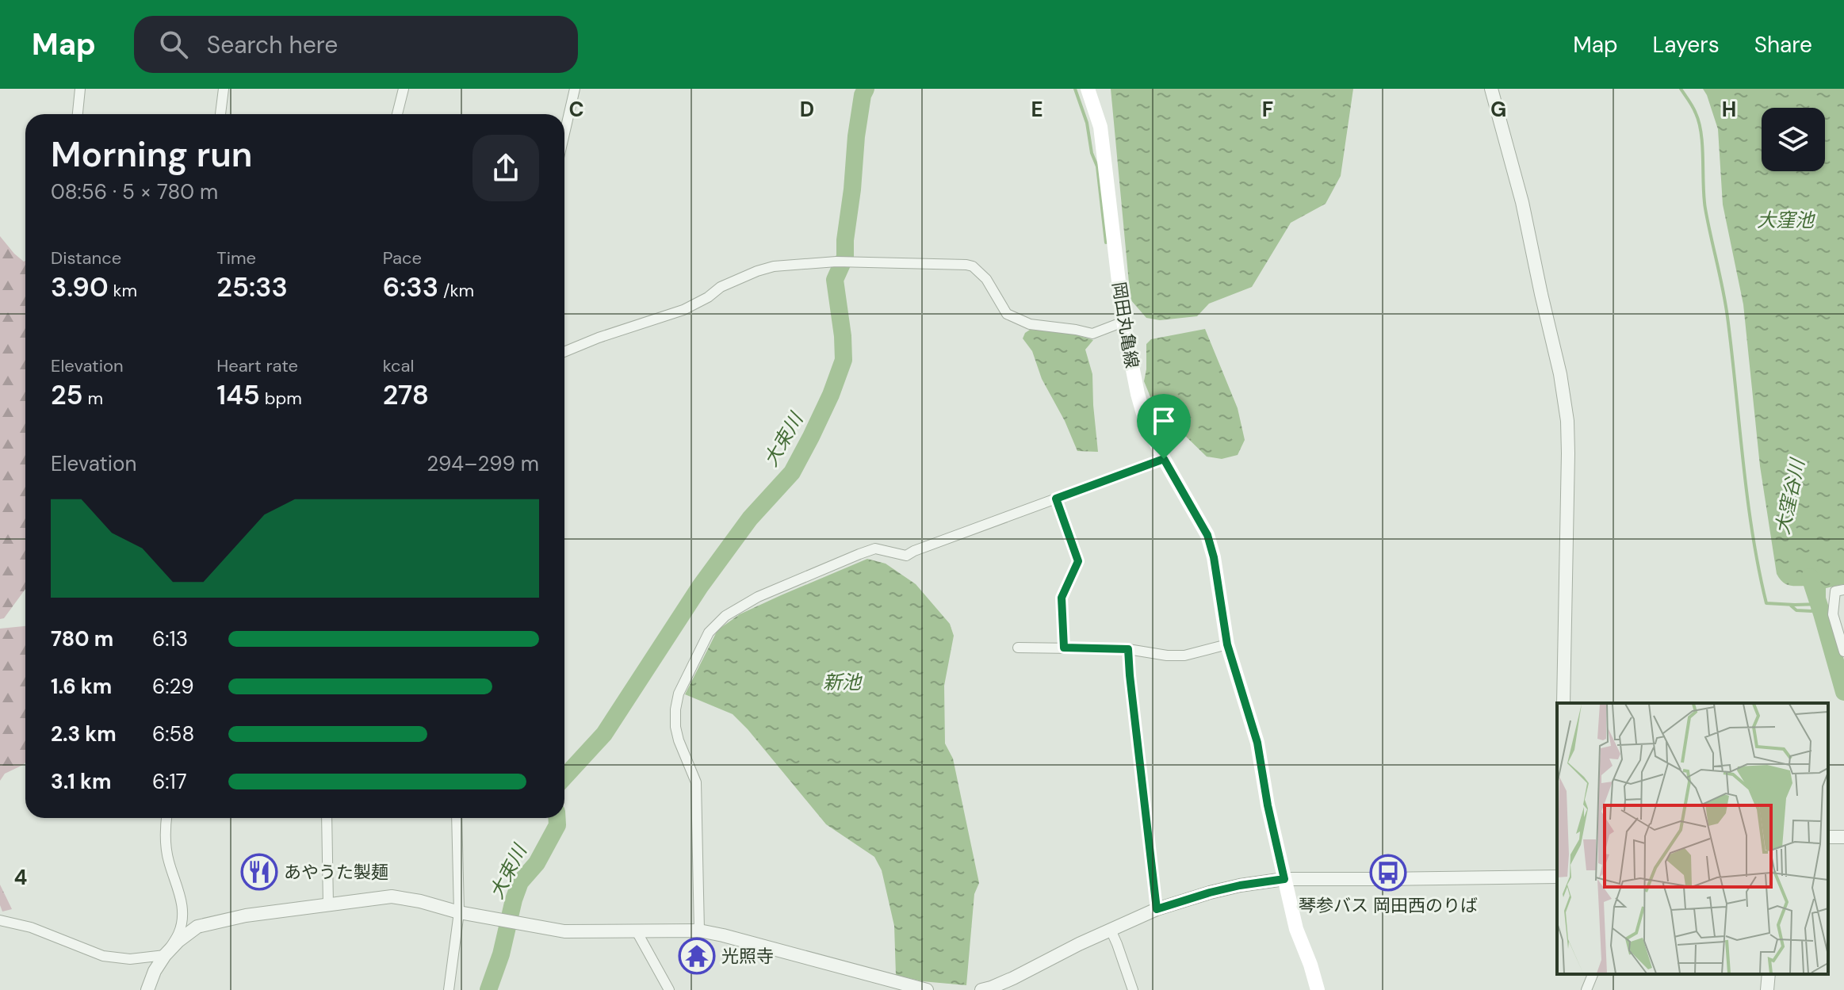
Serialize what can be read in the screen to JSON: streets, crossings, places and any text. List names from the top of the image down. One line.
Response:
{"streets":{"main road":["岡田丸亀線"]},"water":["大窪池","大束川","大窪谷川","新池"],"places":{"restaurant":["あやうた製麺"],"bus stop":["琴参バス 岡田西のりば"],"temple":["光照寺"]},"page":{"header":"Map","search":"Search here","nav":["Map","Layers","Share"],"heading":["Morning run","08:56 · 5 × 780 m"],"stats":[["Distance","3.90 km"],["Time","25:33"],["Pace","6:33 /km"],["Elevation","25 m"],["Heart rate","145 bpm"],["kcal","278"]],"chart":["Elevation","294–299 m"],"list":[{"name":"780 m","note":"6:13"},{"name":"1.6 km","note":"6:29"},{"name":"2.3 km","note":"6:58"},{"name":"3.1 km","note":"6:17"}]},"grid":{"columns":["C","D","E","F","G","H"],"rows":["4"]}}
